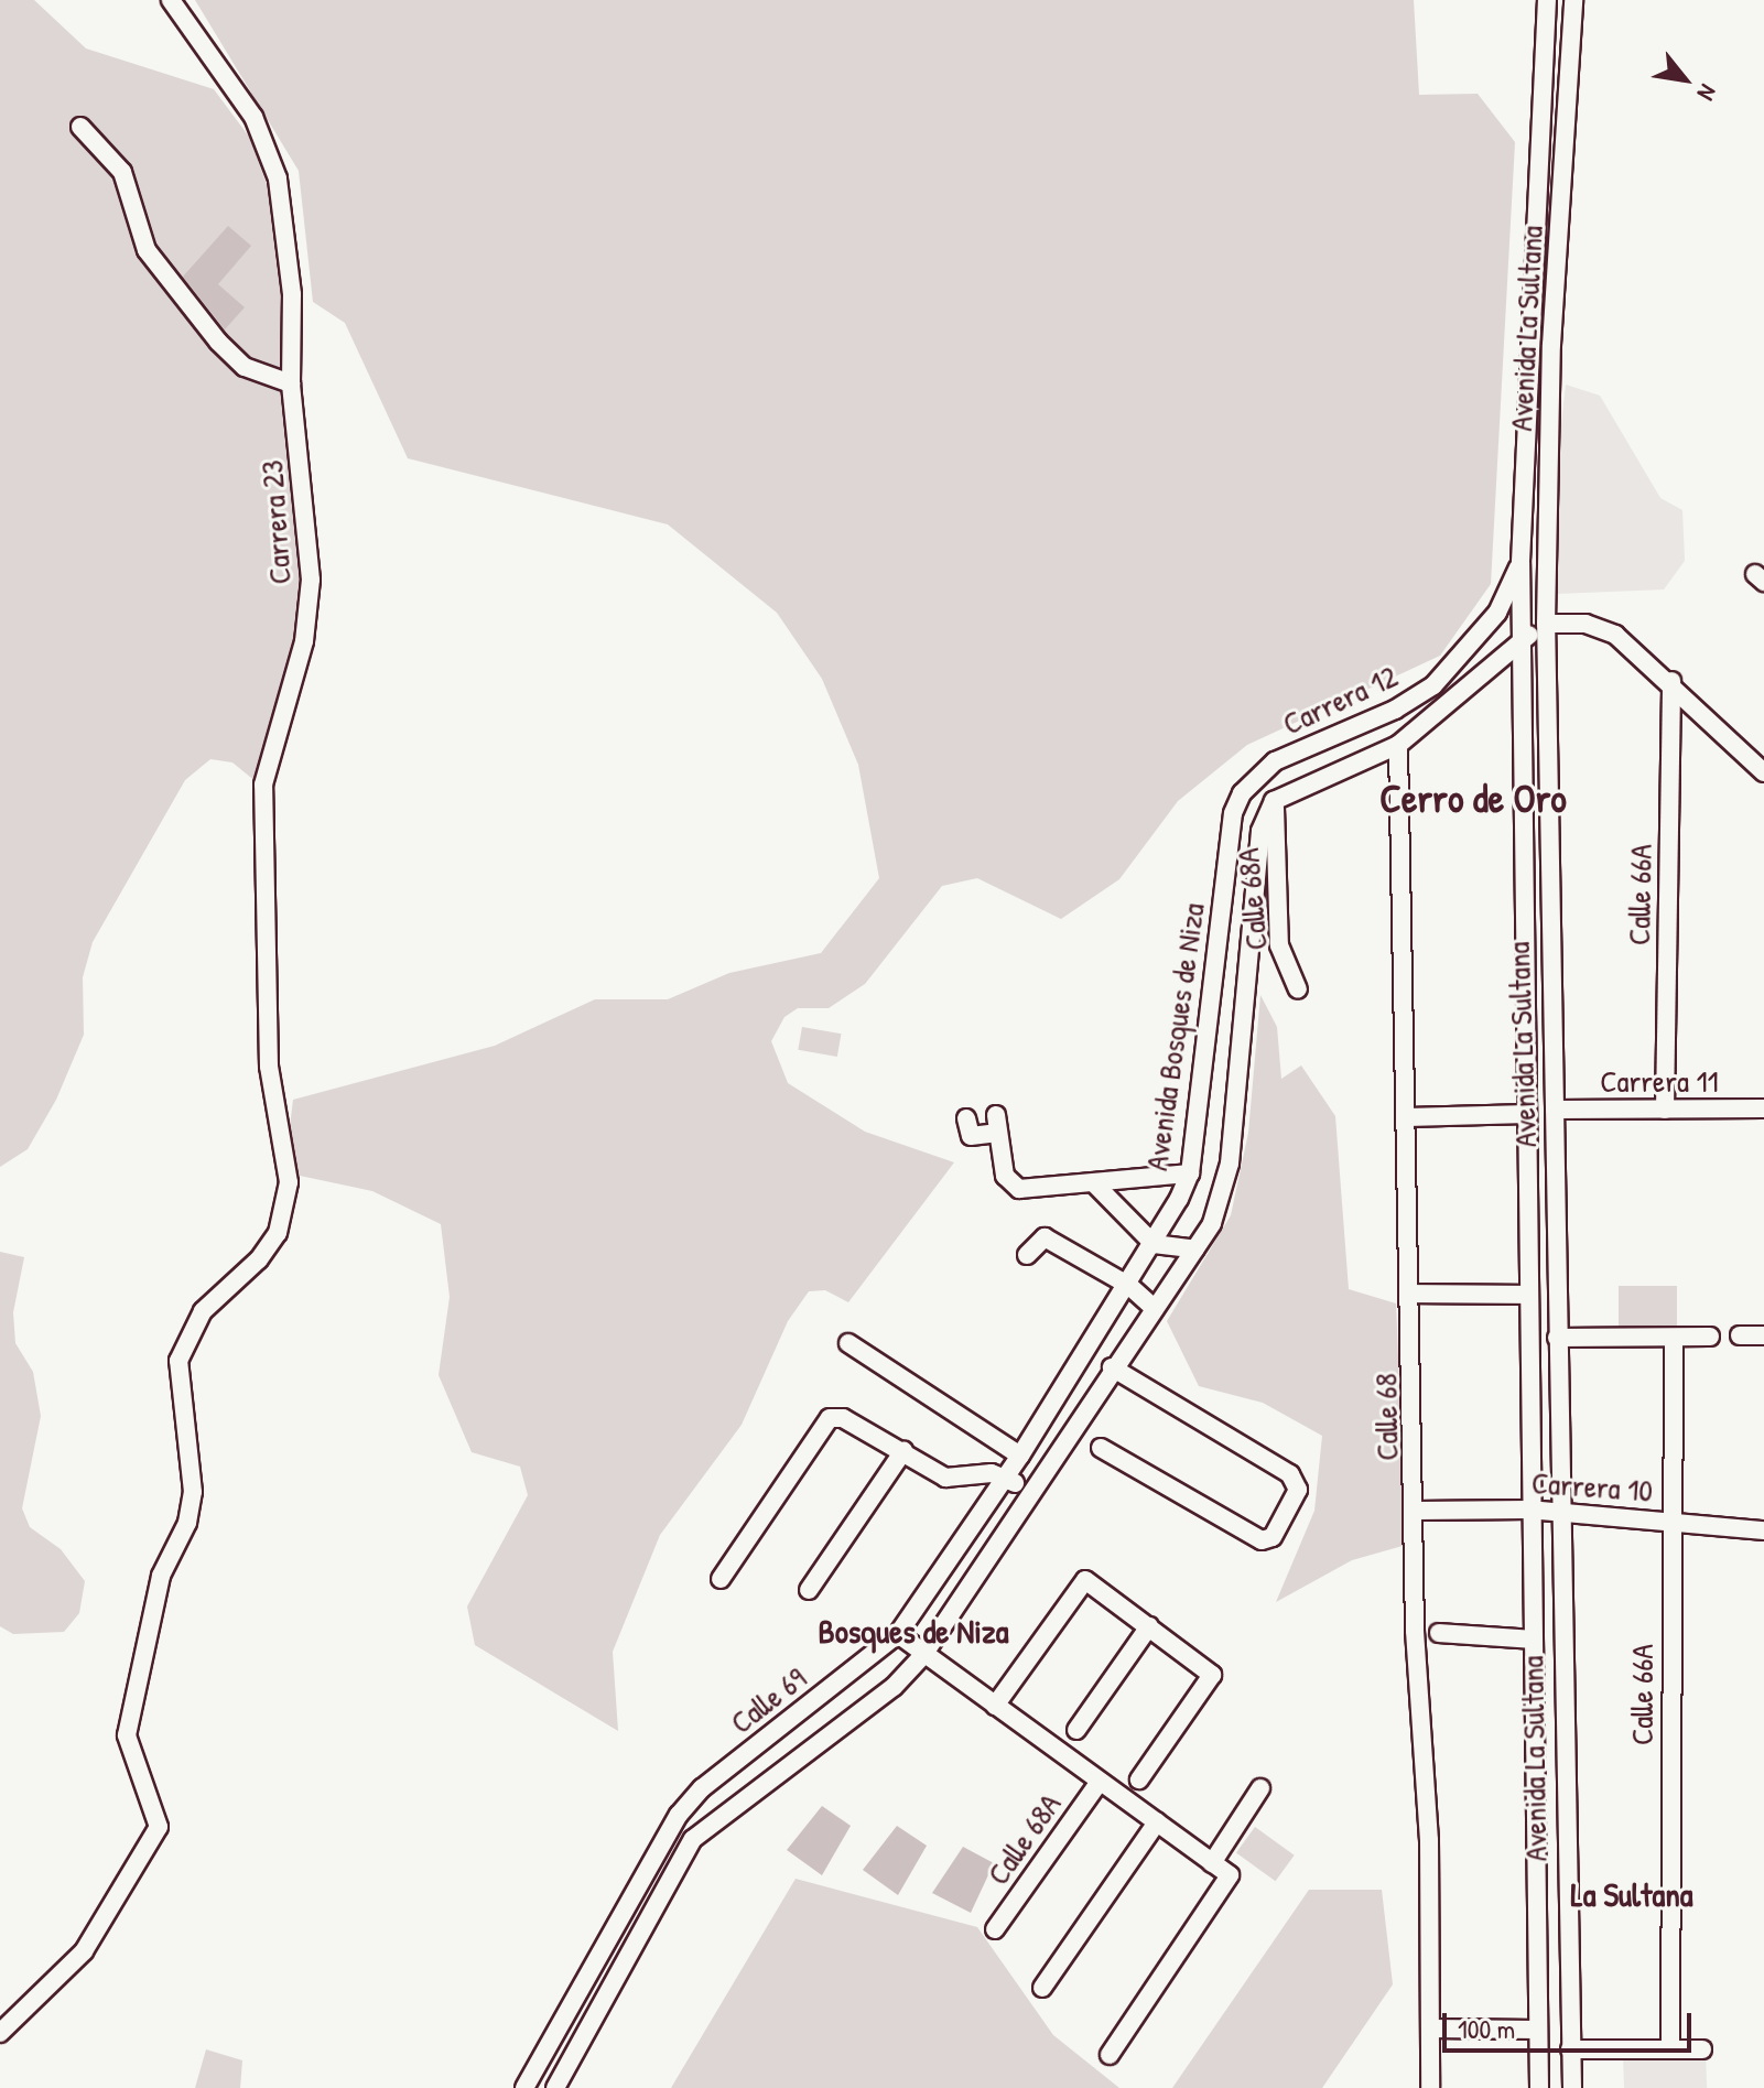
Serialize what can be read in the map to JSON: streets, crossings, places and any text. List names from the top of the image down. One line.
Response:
{"streets":{"street":["Avenida La Sultana","Carrera 23","Carrera 12","Calle 66A","Calle 68A","Avenida Bosques de Niza","Carrera 11","Calle 68","Carrera 10","Calle 69"]},"crossings":[["Avenida La Sultana","Carrera 12"],["Avenida La Sultana","Carrera 11"],["Avenida La Sultana","Carrera 10"],["Carrera 12","Calle 68A"],["Carrera 12","Avenida Bosques de Niza"],["Carrera 12","Calle 68"],["Calle 66A","Carrera 11"],["Calle 66A","Carrera 10"],["Calle 68A","Avenida Bosques de Niza"],["Avenida Bosques de Niza","Calle 69"],["Calle 68","Carrera 10"]],"districts":["Cerro de Oro","Bosques de Niza","La Sultana"],"scale_bar":"100 m","north":"bottom right"}
